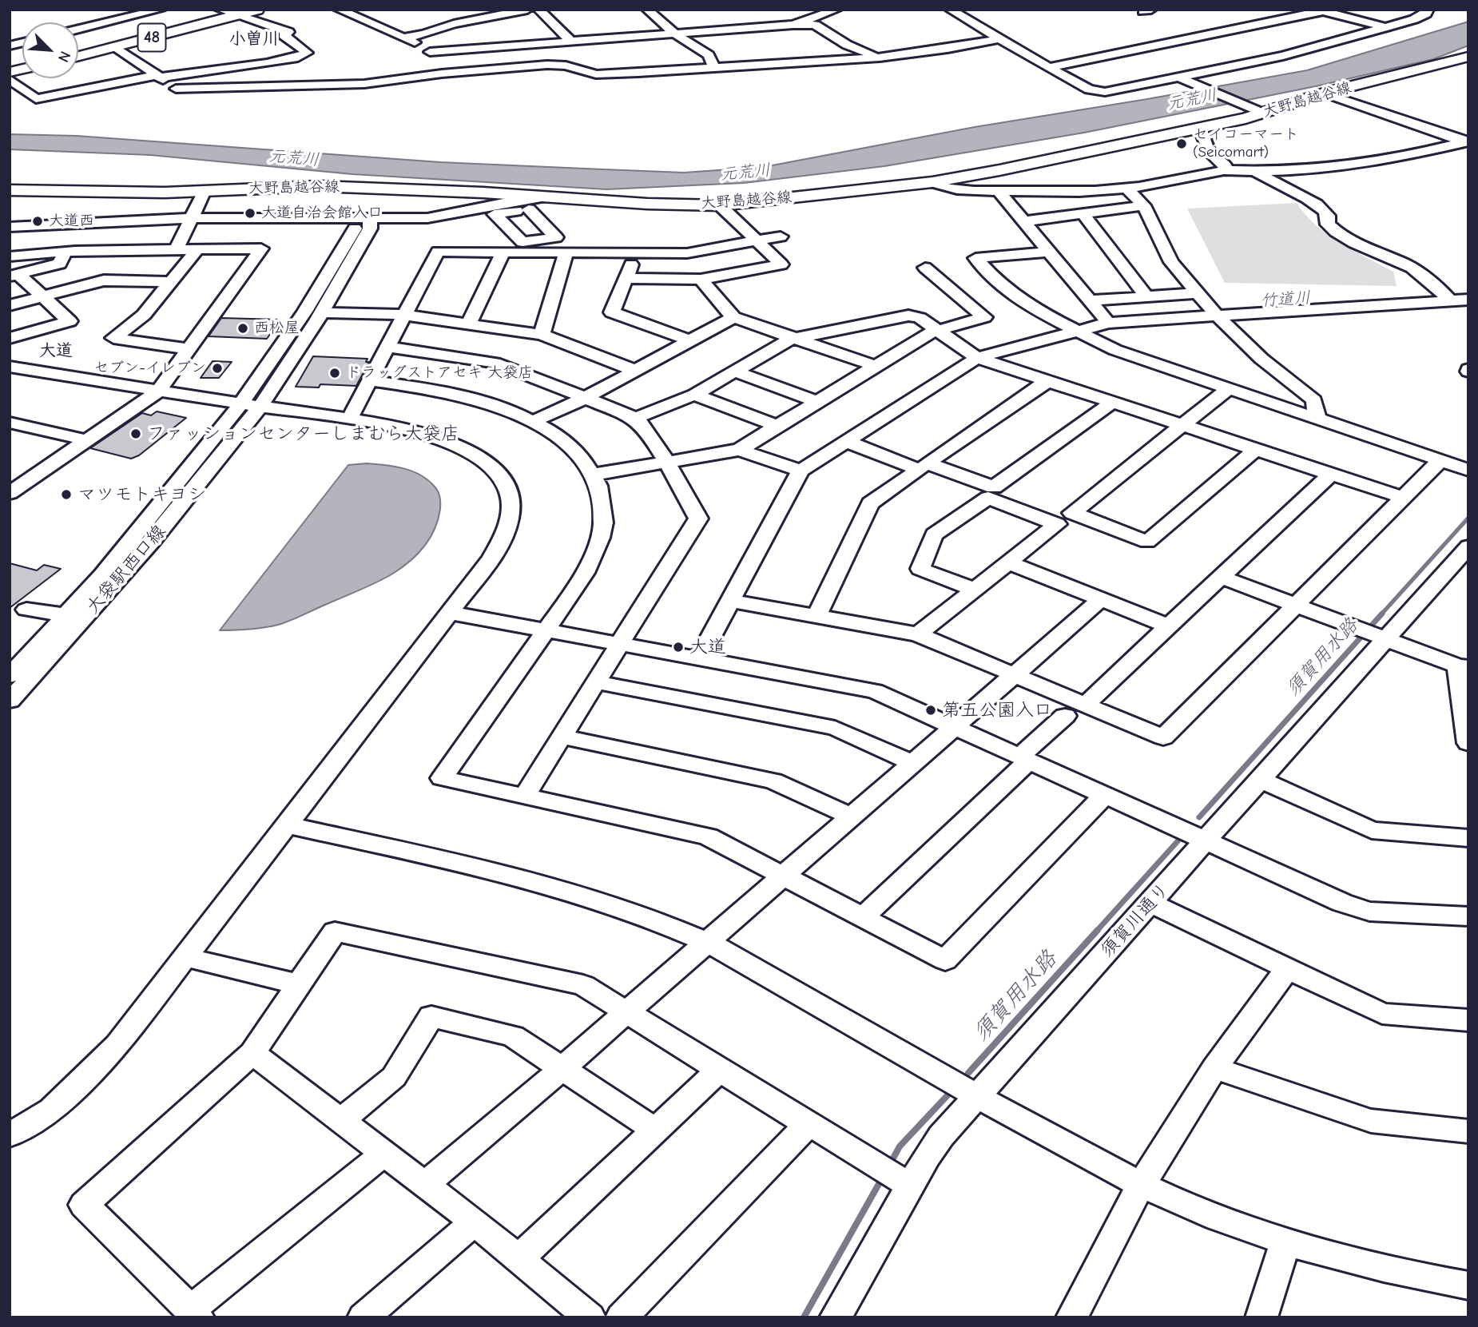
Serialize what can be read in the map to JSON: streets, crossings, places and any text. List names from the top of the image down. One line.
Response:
{"streets":{"main road":["48","大野島越谷線"],"street":["大袋駅西口線","須賀川通り"]},"districts":["小曽川","大道"],"water":["元荒川","竹道川","須賀用水路"],"places":["セイコーマート (Seicomart)","大道自治会館入口","大道西","西松屋","セブン-イレブン","ドラッグストアセキ 大袋店","ファッションセンターしまむら大袋店","マツモトキヨシ","大道","第五公園入口"],"north":"bottom right"}
